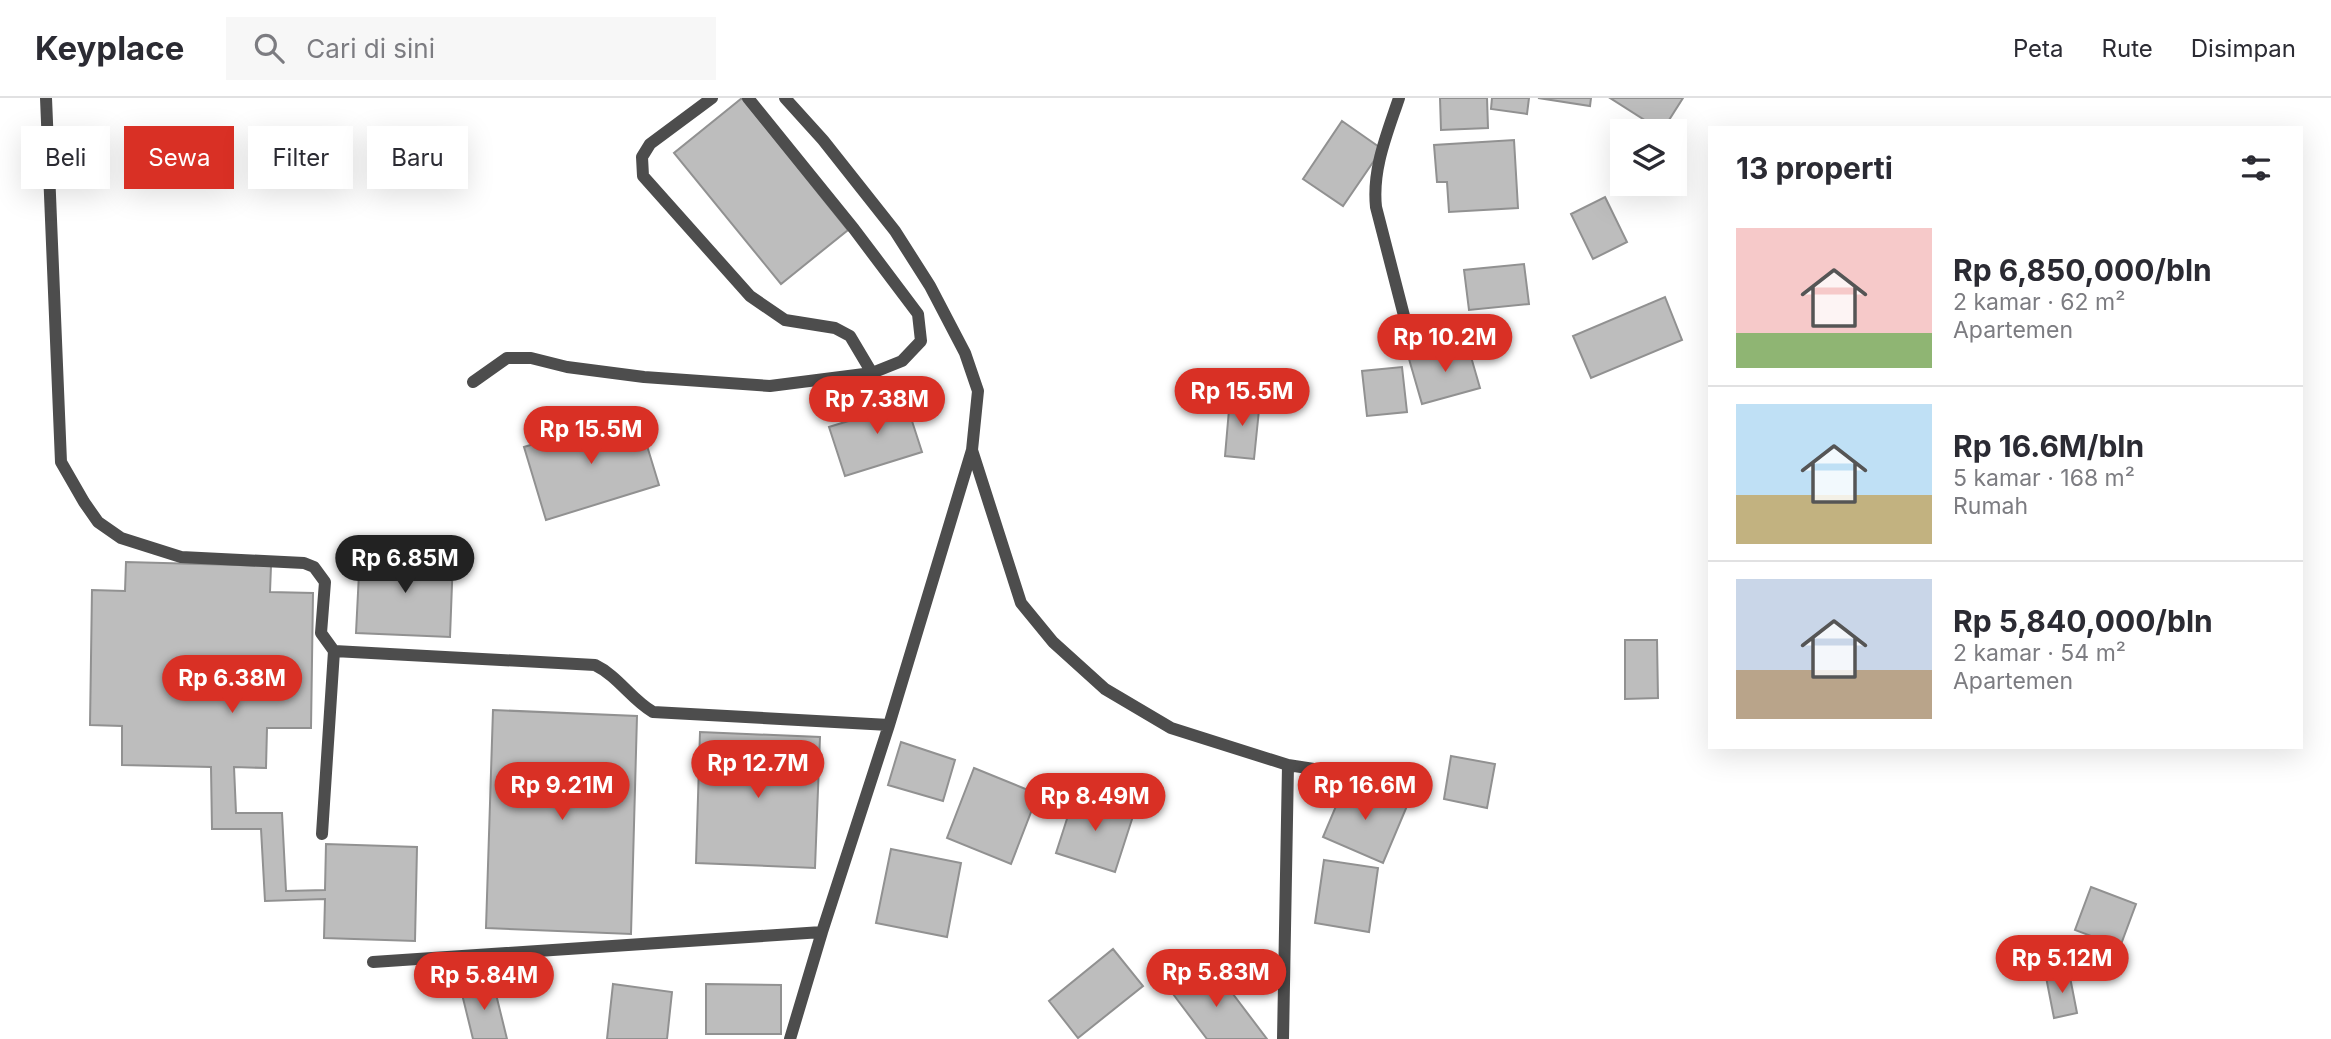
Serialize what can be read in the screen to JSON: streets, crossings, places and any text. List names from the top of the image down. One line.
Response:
{"page":{"header":"Keyplace","search":"Cari di sini","nav":["Peta","Rute","Disimpan"],"chip":["Beli","Sewa","Filter","Baru"],"heading":"13 properti","list":[{"name":"Rp 6,850,000/bln","note":"2 kamar · 62 m² · Apartemen"},{"name":"Rp 16.6M/bln","note":"5 kamar · 168 m² · Rumah"},{"name":"Rp 5,840,000/bln","note":"2 kamar · 54 m² · Apartemen"}],"price":["Rp 10.2M","Rp 15.5M","Rp 7.38M","Rp 15.5M","Rp 6.85M","Rp 6.38M","Rp 12.7M","Rp 9.21M","Rp 16.6M","Rp 8.49M","Rp 5.12M","Rp 5.83M","Rp 5.84M"]}}
